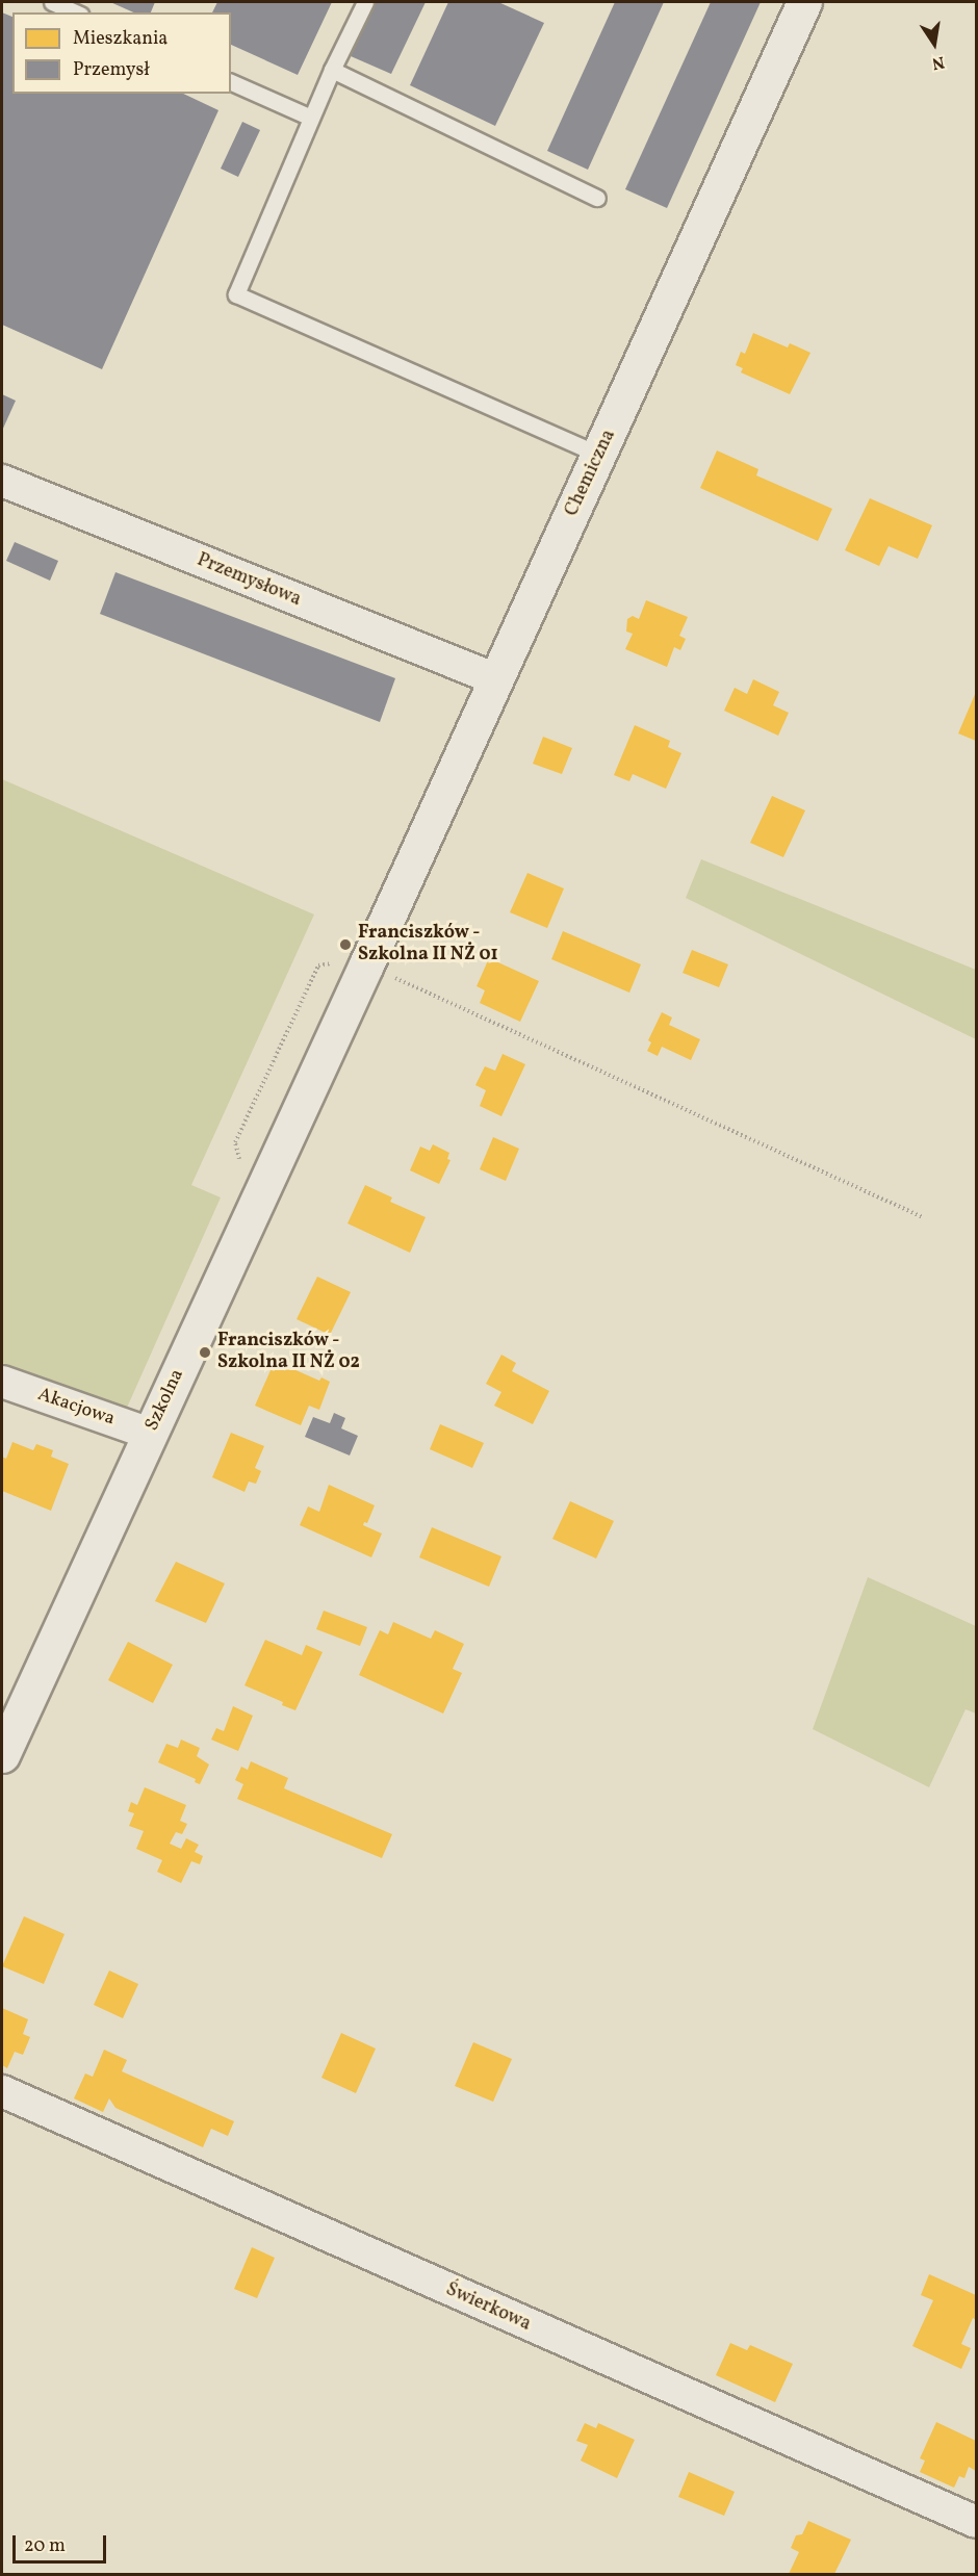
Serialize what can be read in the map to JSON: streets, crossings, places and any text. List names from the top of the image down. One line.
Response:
{"streets":{"street":["Chemiczna","Przemysłowa","Szkolna","Akacjowa","Świerkowa"]},"crossings":[["Chemiczna","Przemysłowa"],["Chemiczna","Szkolna"],["Szkolna","Akacjowa"]],"places":["Franciszków - Szkolna II NŻ 01","Franciszków - Szkolna II NŻ 02"],"legend":["Mieszkania","Przemysł"],"scale_bar":"20 m","north":"bottom"}
